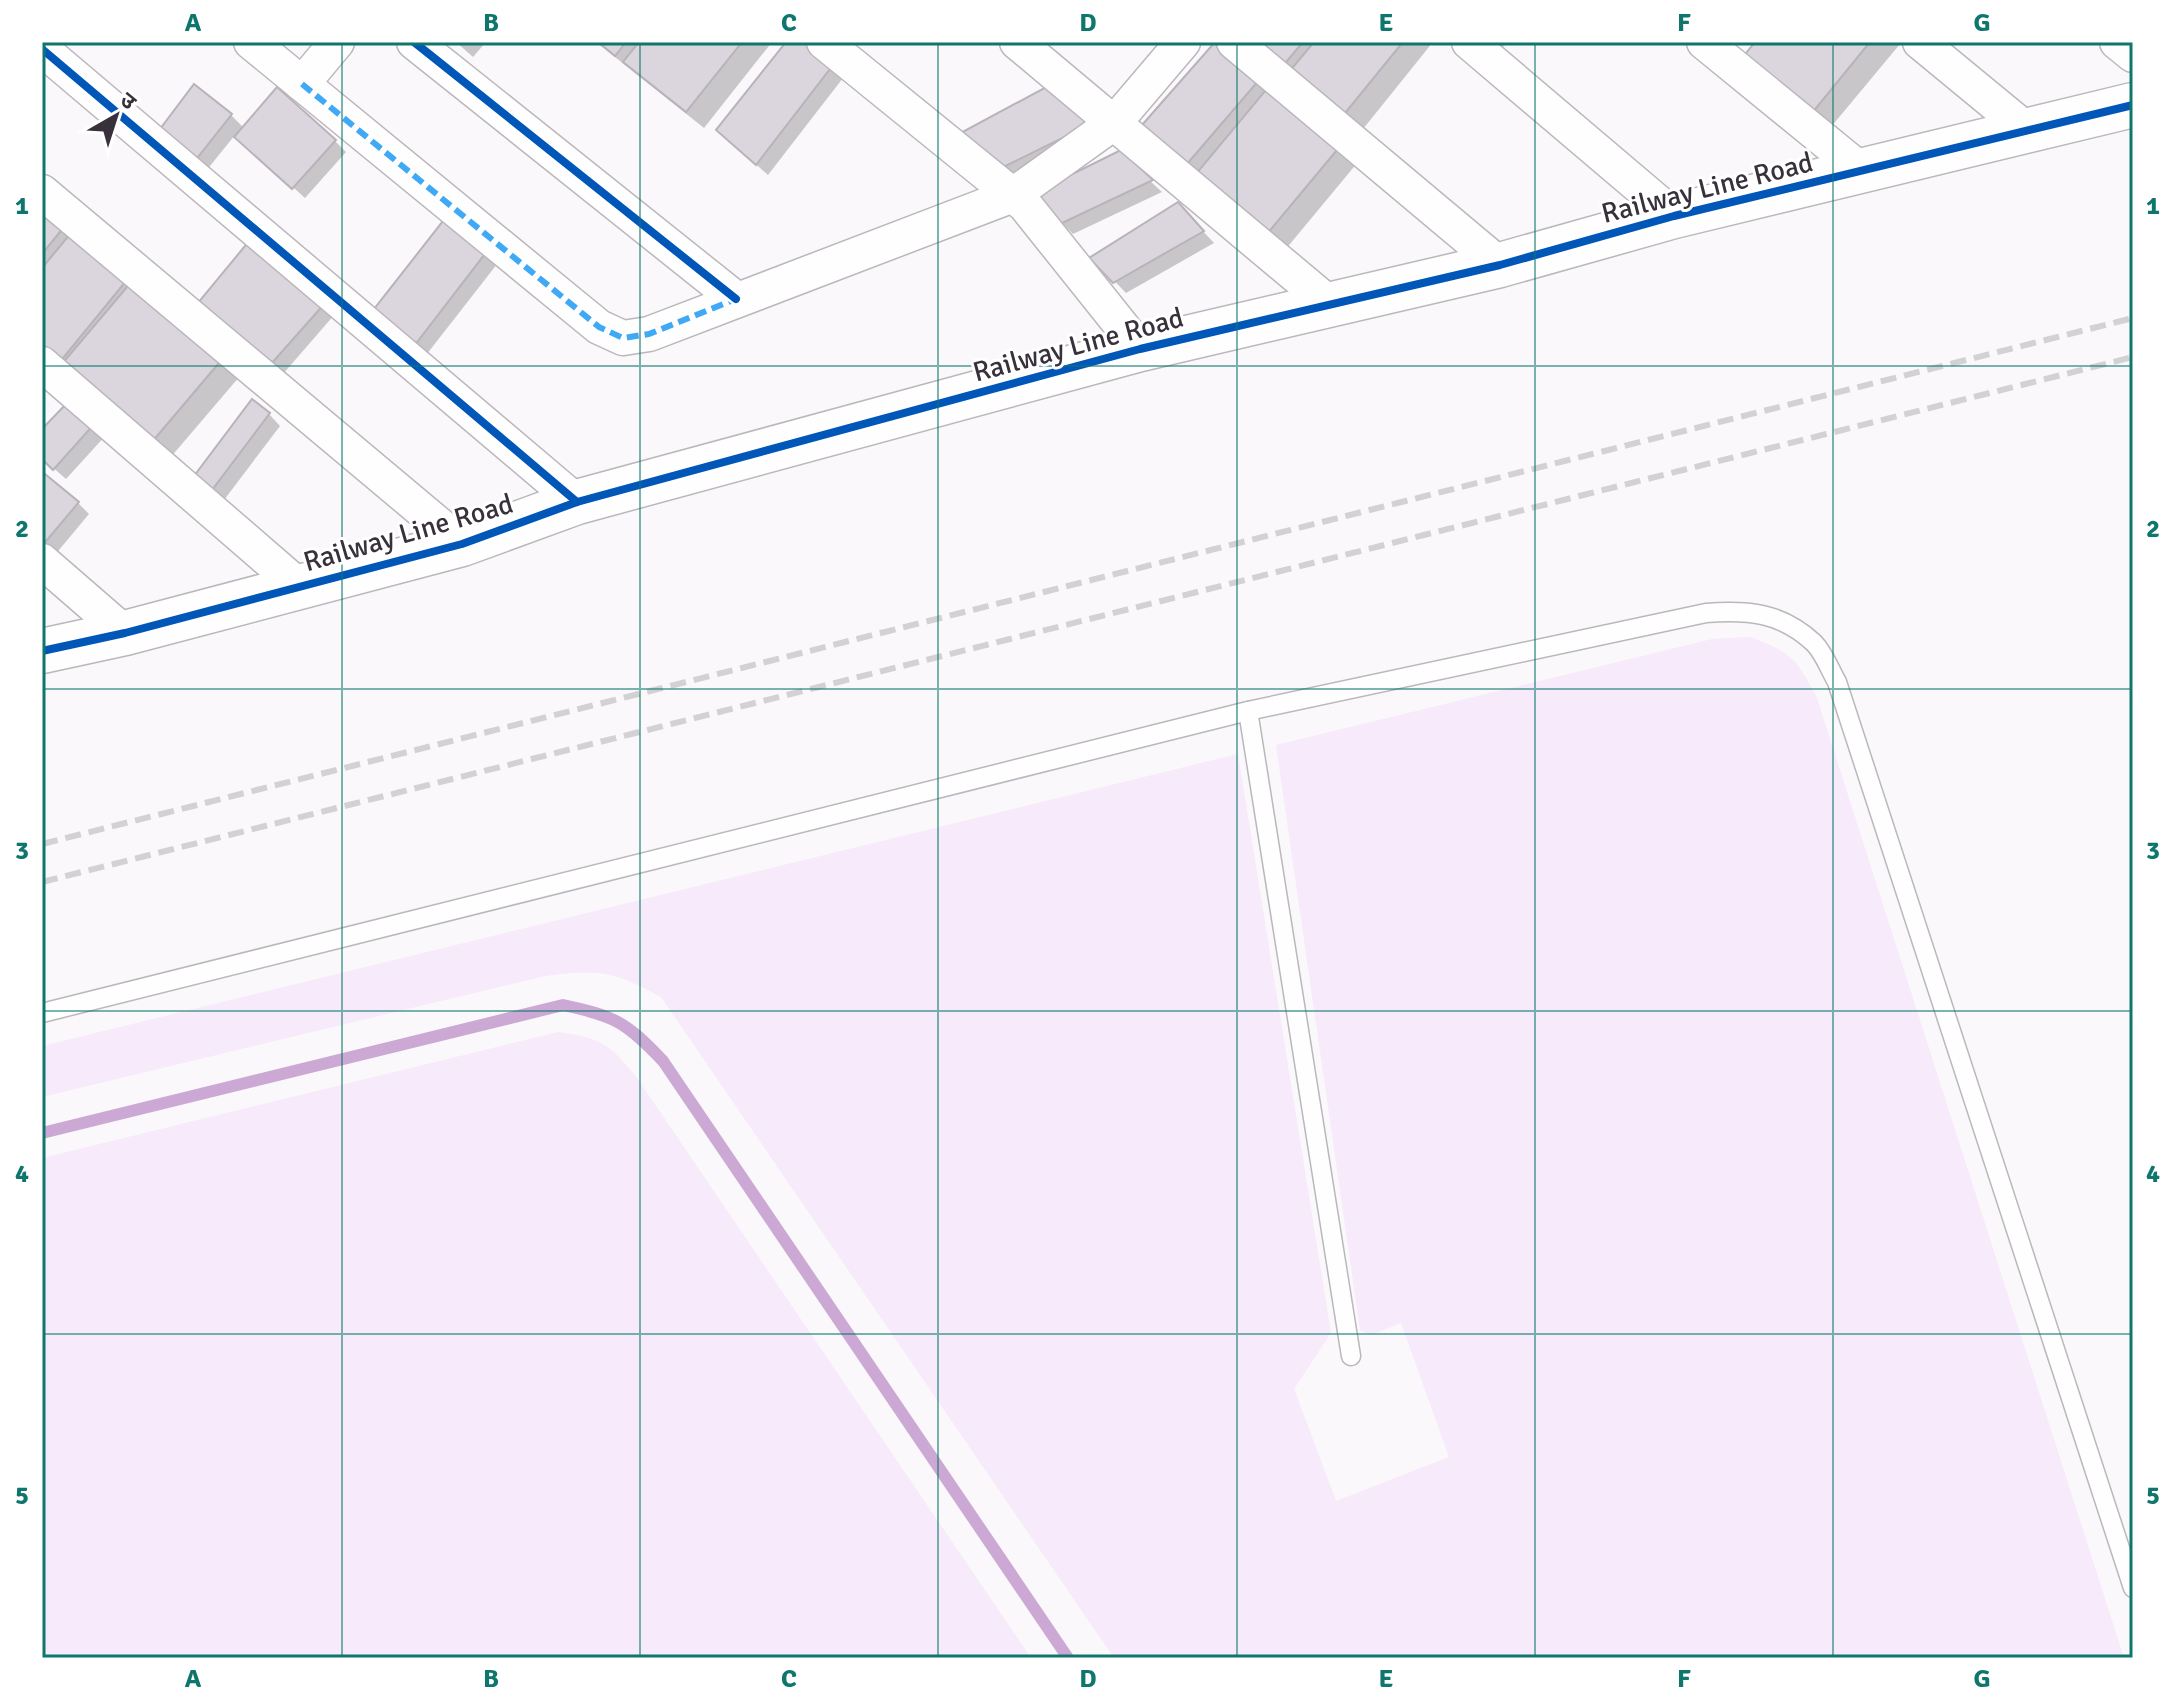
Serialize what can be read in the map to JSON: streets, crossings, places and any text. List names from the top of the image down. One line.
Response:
{"streets":{"street":["Railway Line Road"]},"north":"top right","grid":{"columns":["A","B","C","D","E","F","G"],"rows":["1","2","3","4","5"]}}
